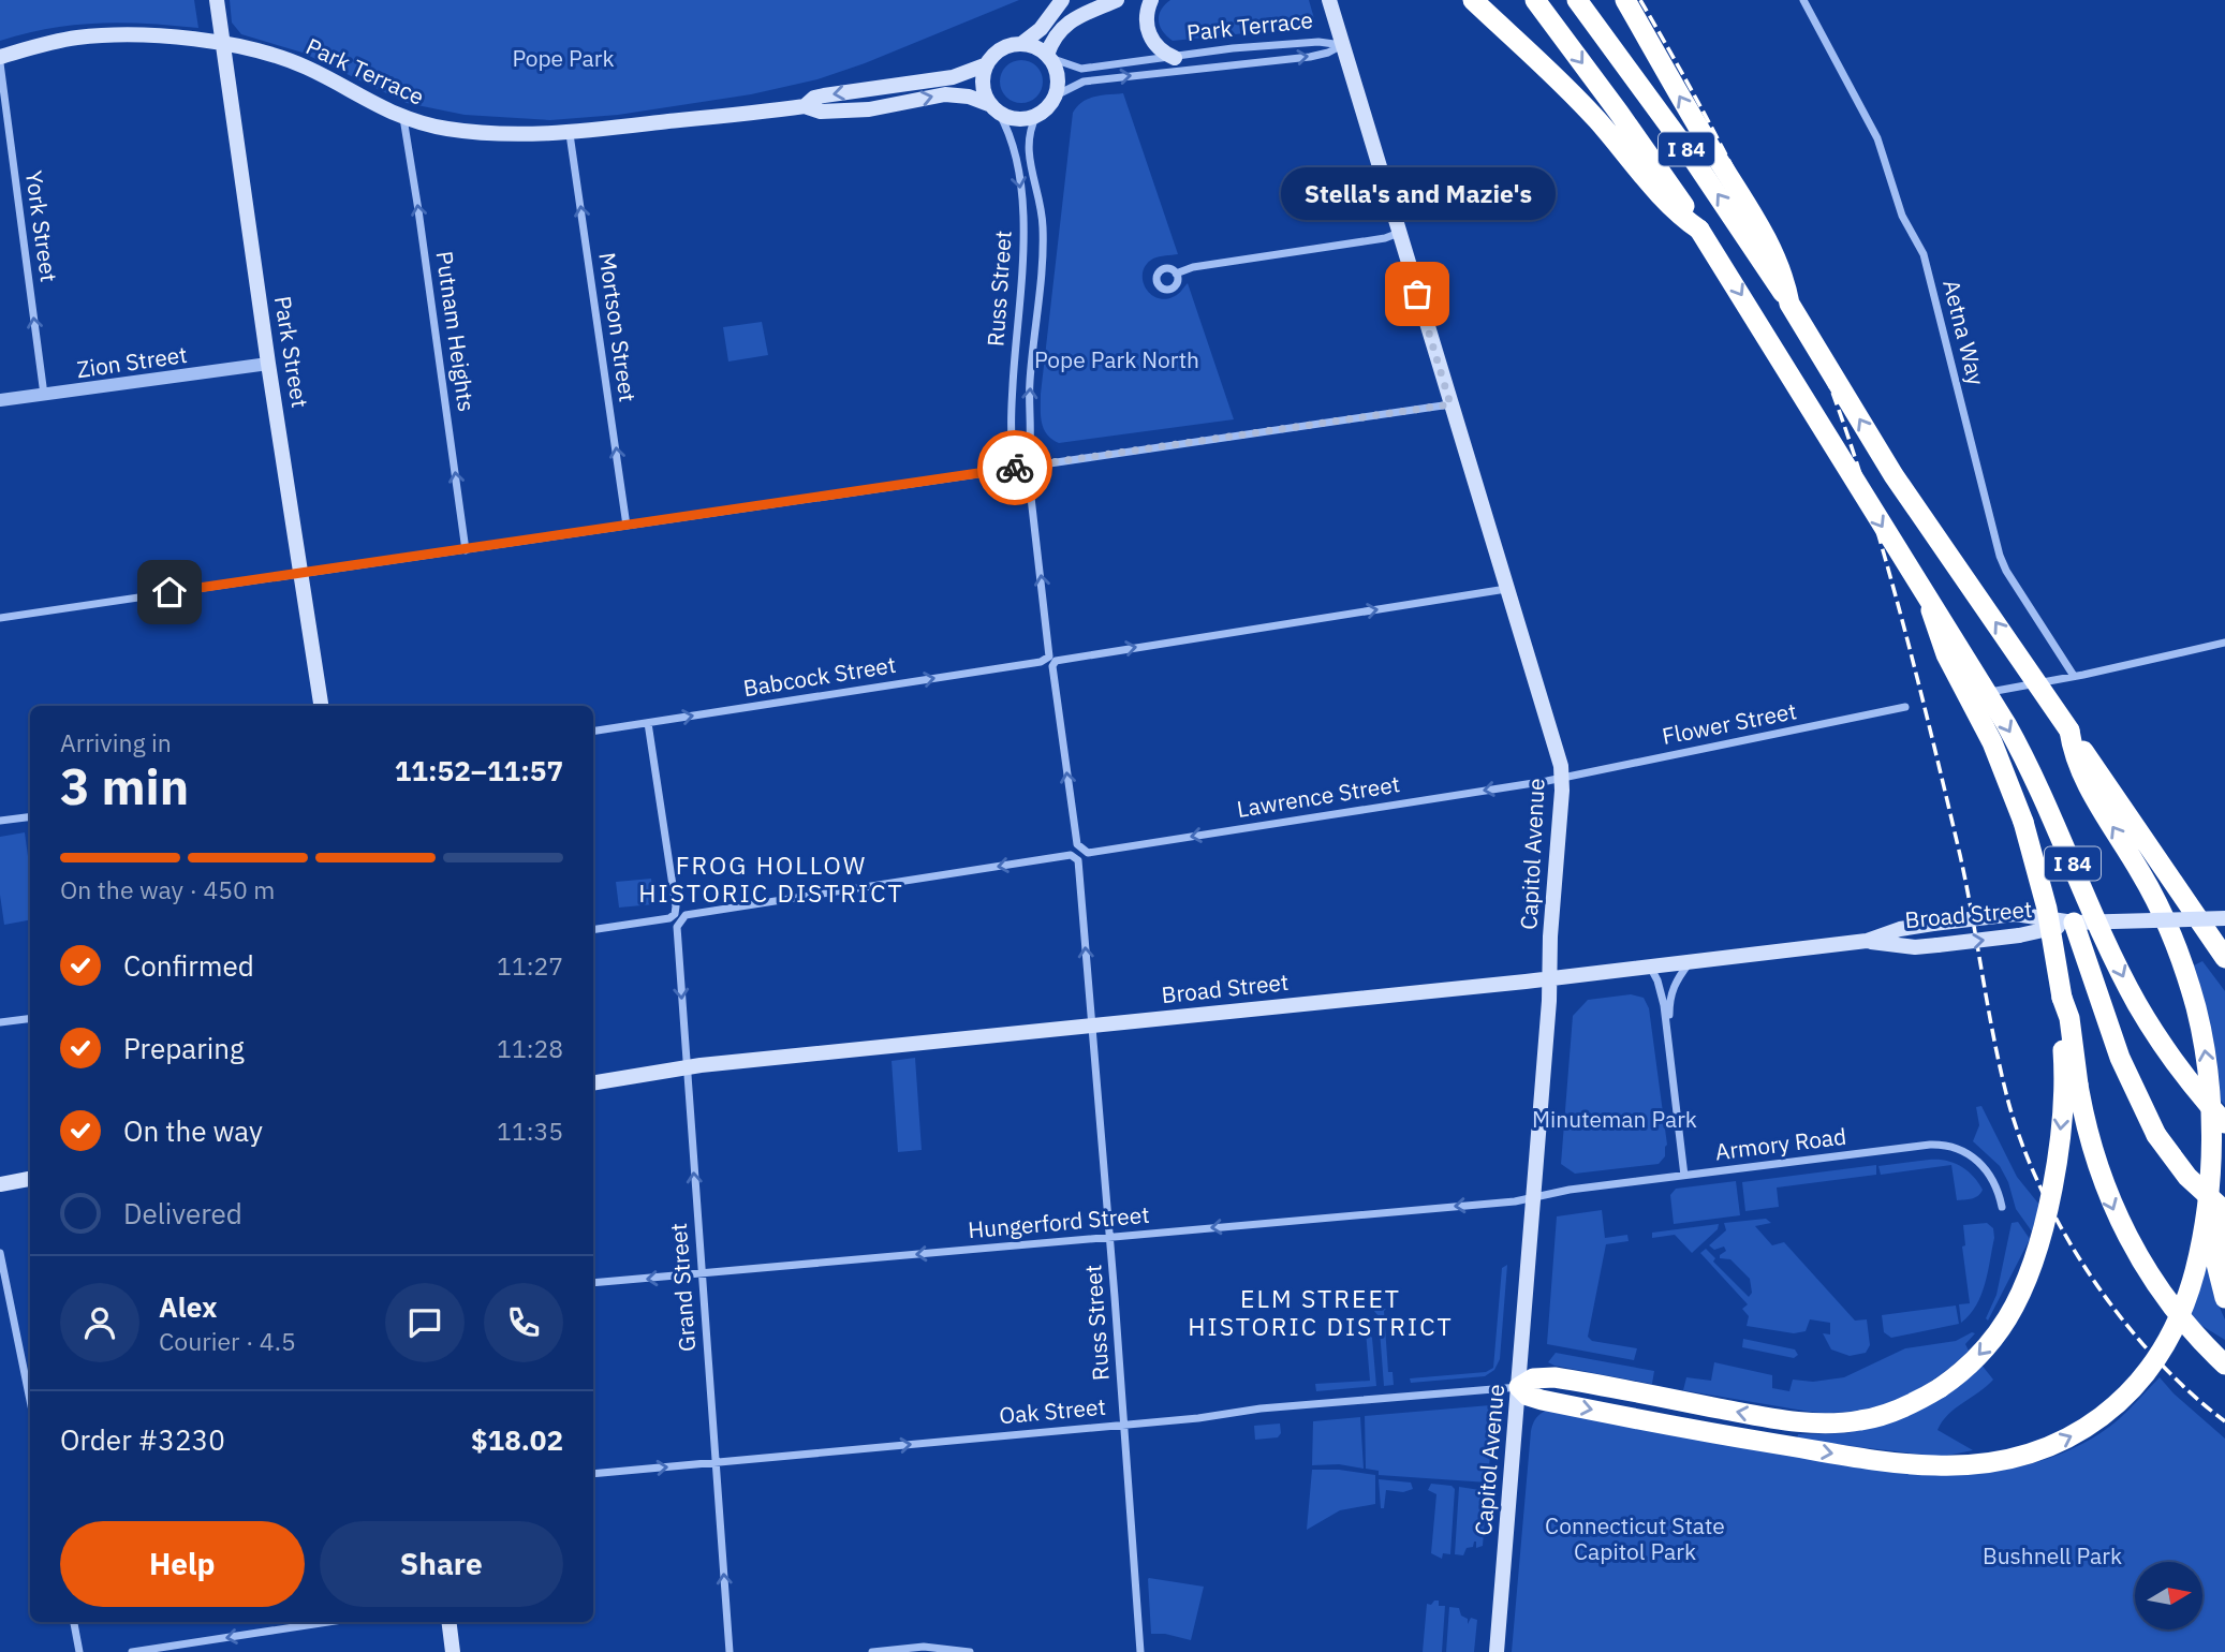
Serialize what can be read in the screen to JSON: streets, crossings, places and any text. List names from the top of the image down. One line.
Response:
{"streets":{"highway":["I 84"],"main road":["Park Terrace","Park Street","Capitol Avenue","Broad Street"],"street":["York Street","Russ Street","Mortson Street","Putnam Heights","Aetna Way","Zion Street","Babcock Street","Flower Street","Lawrence Street","Armory Road","Hungerford Street","Grand Street","Oak Street"]},"crossings":[["Park Terrace","Russ Street"],["Park Terrace","Mortson Street"],["Park Terrace","Putnam Heights"],["Park Terrace","Park Street"],["Park Terrace","Capitol Avenue"],["York Street","Zion Street"],["Russ Street","Babcock Street"],["Russ Street","Broad Street"],["Russ Street","Hungerford Street"],["Russ Street","Grand Street"],["Russ Street","Oak Street"],["Park Street","Zion Street"],["Babcock Street","Grand Street"],["Flower Street","Lawrence Street"],["Flower Street","Capitol Avenue"],["Lawrence Street","Capitol Avenue"],["Capitol Avenue","Broad Street"],["Capitol Avenue","Armory Road"],["Capitol Avenue","Hungerford Street"],["Capitol Avenue","Oak Street"],["Broad Street","Grand Street"],["Armory Road","Hungerford Street"],["Hungerford Street","Grand Street"],["Grand Street","Oak Street"]],"one_way":["York Street","Mortson Street","Putnam Heights","Babcock Street","Hungerford Street","Oak Street"],"districts":["FROG HOLLOW HISTORIC DISTRICT","ELM STREET HISTORIC DISTRICT"],"parks":["Pope Park","Pope Park North","Minuteman Park","Connecticut State Capitol Park","Bushnell Park"],"places":["Stella's and Mazie's"],"north":"right","page":{"bubble":"Stella's and Mazie's","heading":["3 min","Arriving in","11:52–11:57"],"panel":["Alex","Courier · 4.5","Order #3230","$18.02"],"bar":"On the way · 450 m","list":[["Confirmed","11:27"],["Preparing","11:28"],["On the way","11:35"],"Delivered"],"buttons":["Help","Share"]}}
